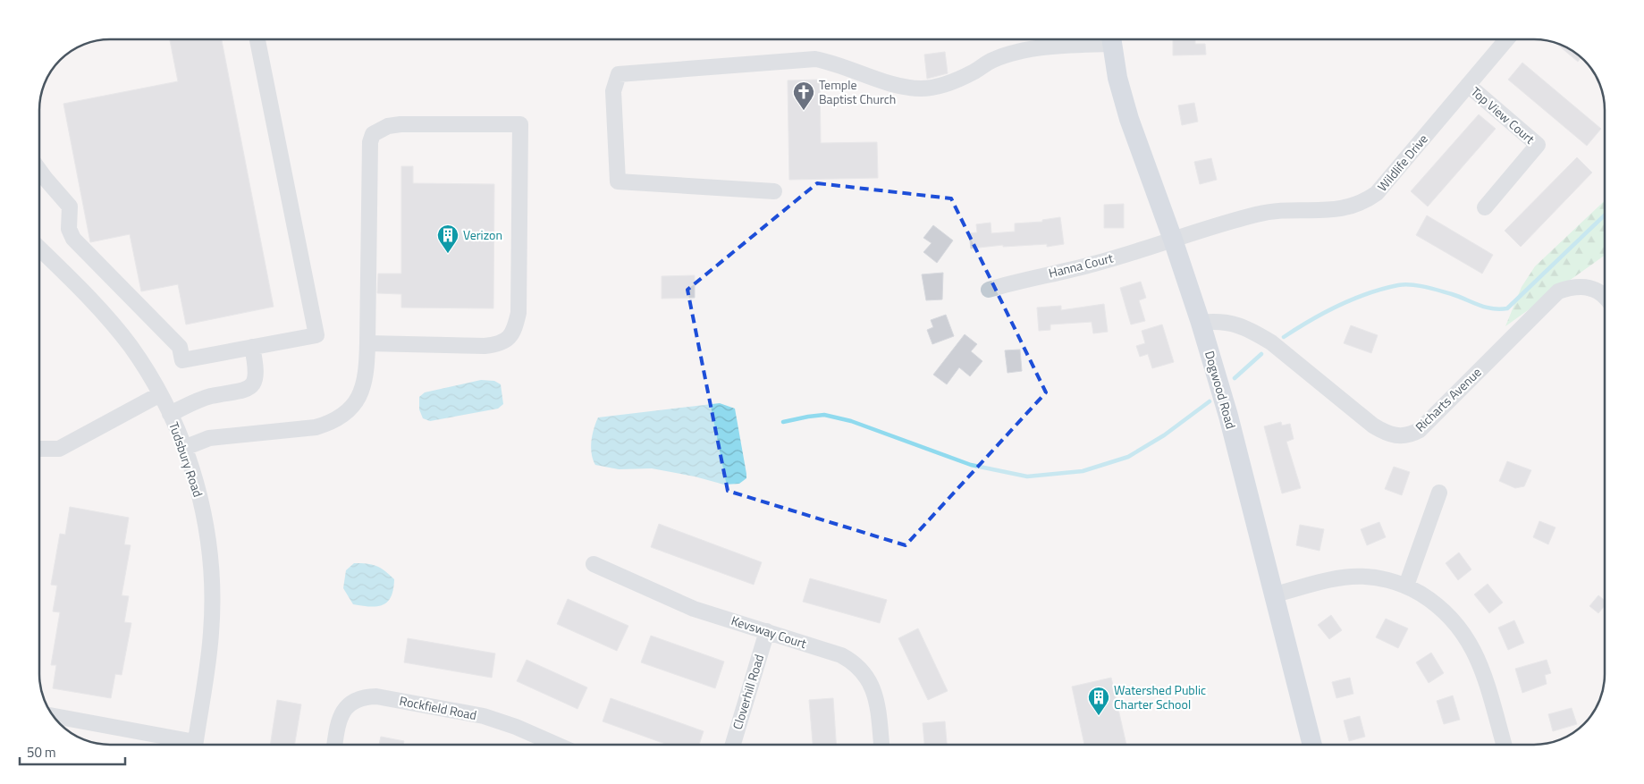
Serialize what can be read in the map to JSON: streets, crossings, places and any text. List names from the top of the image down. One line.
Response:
{"streets":{"main road":["Dogwood Road"],"street":["Top View Court","Wildlife Drive","Hanna Court","Richarts Avenue","Tudsbury Road","Kevsway Court","Cloverhill Road","Rockfield Road"]},"crossings":[["Top View Court","Wildlife Drive"],["Wildlife Drive","Hanna Court"],["Wildlife Drive","Dogwood Road"],["Hanna Court","Dogwood Road"],["Dogwood Road","Richarts Avenue"],["Kevsway Court","Cloverhill Road"]],"places":{"church":["Temple Baptist Church"],"building":["Verizon","Watershed Public Charter School"]},"scale_bar":"50 m"}
